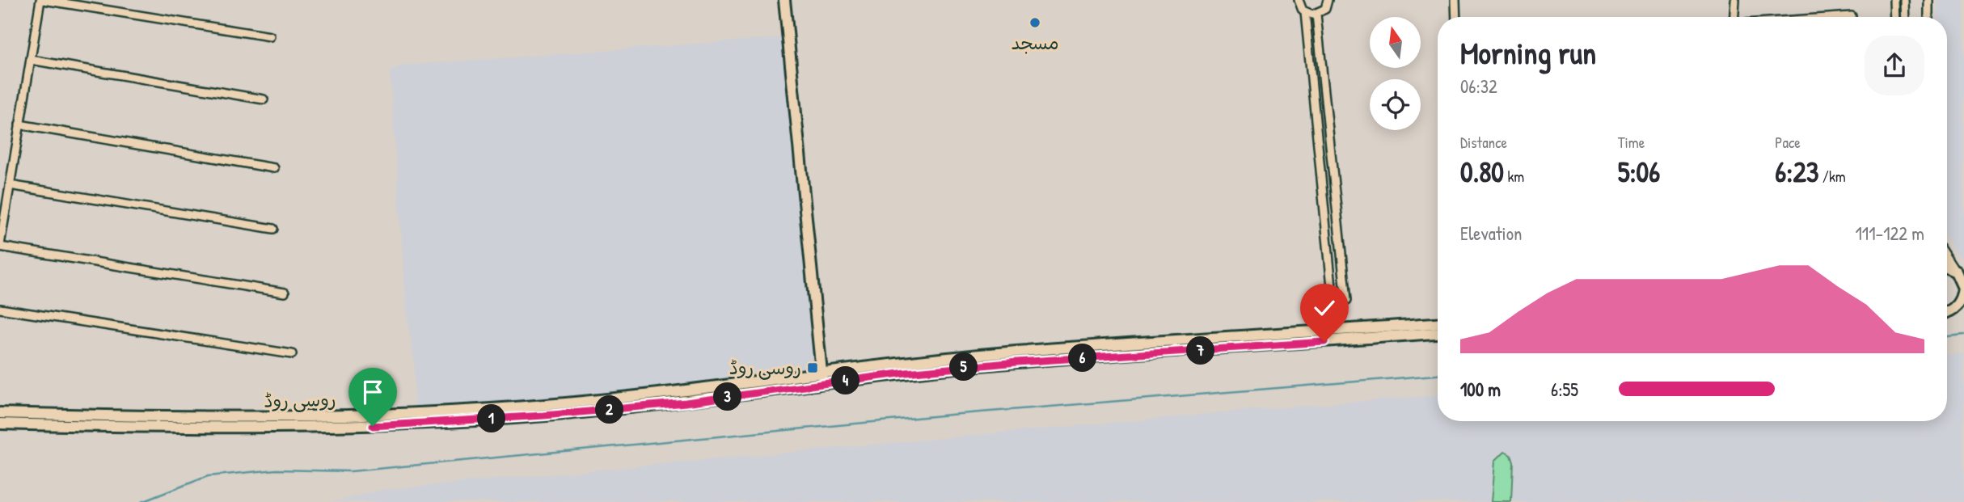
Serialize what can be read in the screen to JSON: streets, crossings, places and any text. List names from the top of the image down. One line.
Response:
{"streets":{"main road":["روسی روڈ"]},"places":{"other":["مسجد"],"transit":["روسی روڈ"]},"north":"top","page":{"heading":["Morning run","06:32"],"stats":[["Distance","0.80 km"],["Time","5:06"],["Pace","6:23 /km"]],"chart":["Elevation","111–122 m"],"pins":["7","6","5","4","3","2","1"],"list":[{"name":"100 m","note":"6:55"}]}}
